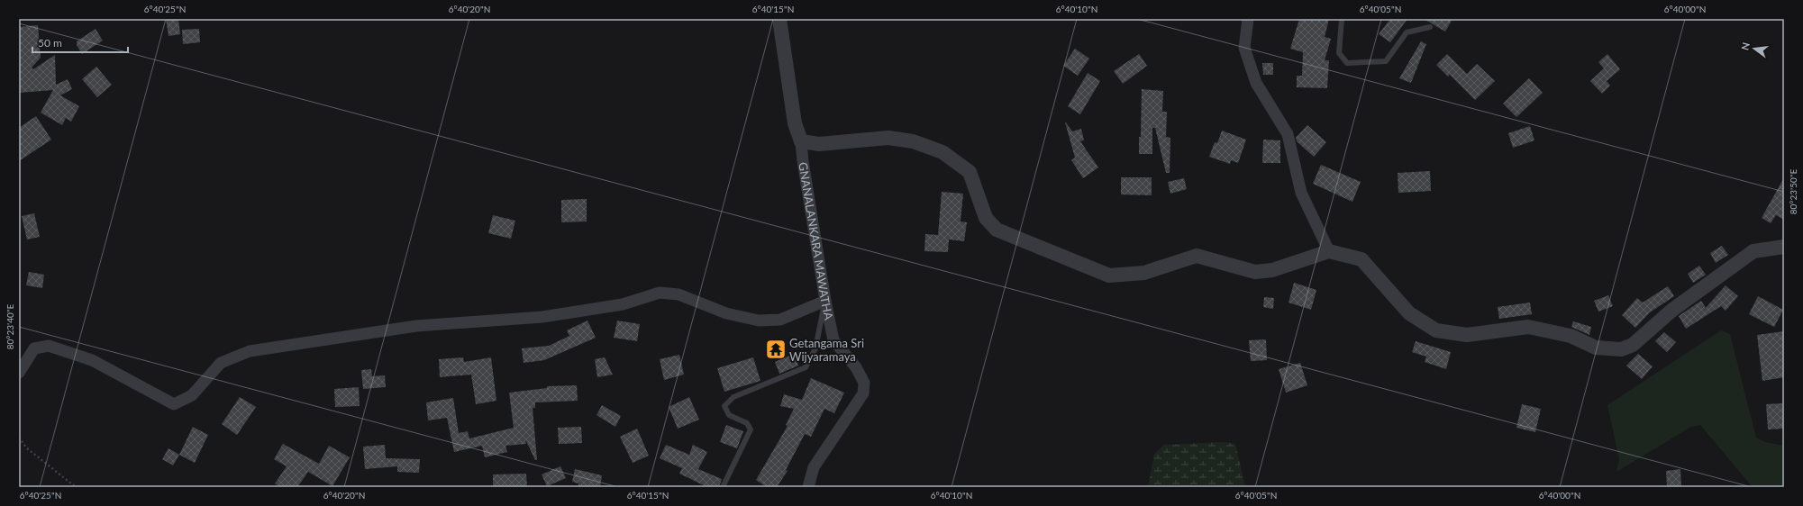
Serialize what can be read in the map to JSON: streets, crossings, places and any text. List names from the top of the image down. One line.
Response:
{"streets":{"street":["GNANALANKARA MAWATHA"]},"places":{"temple":["Getangama Sri Wijyaramaya"]},"scale_bar":"50 m","north":"left","coordinates":["6°40'25\"N","6°40'20\"N","6°40'15\"N","6°40'10\"N","6°40'05\"N","6°40'00\"N","80°23'50\"E","80°23'40\"E"]}
